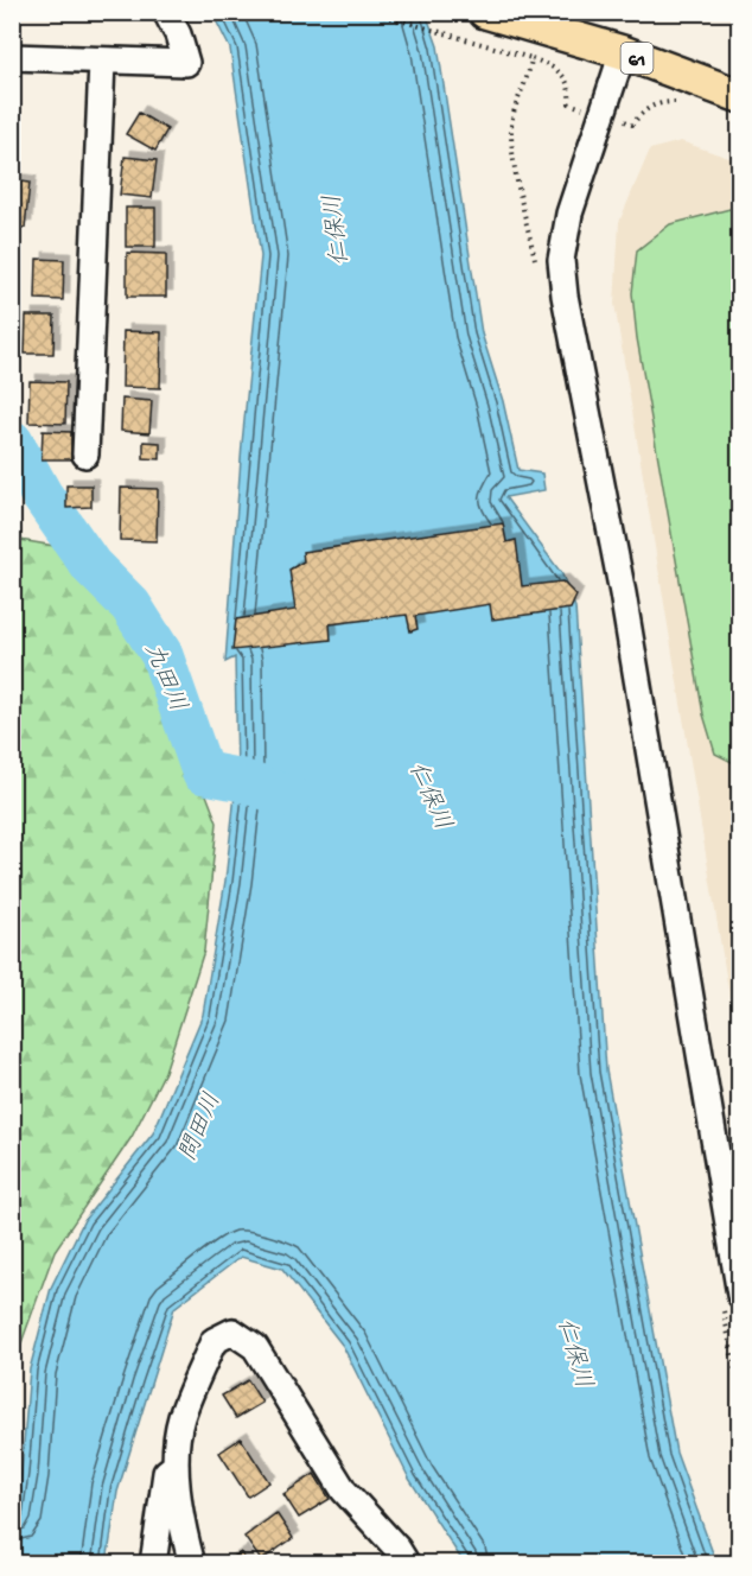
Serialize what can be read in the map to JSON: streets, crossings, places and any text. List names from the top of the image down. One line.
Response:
{"streets":{"main road":["61"]},"water":["仁保川","九田川","問田川"]}
